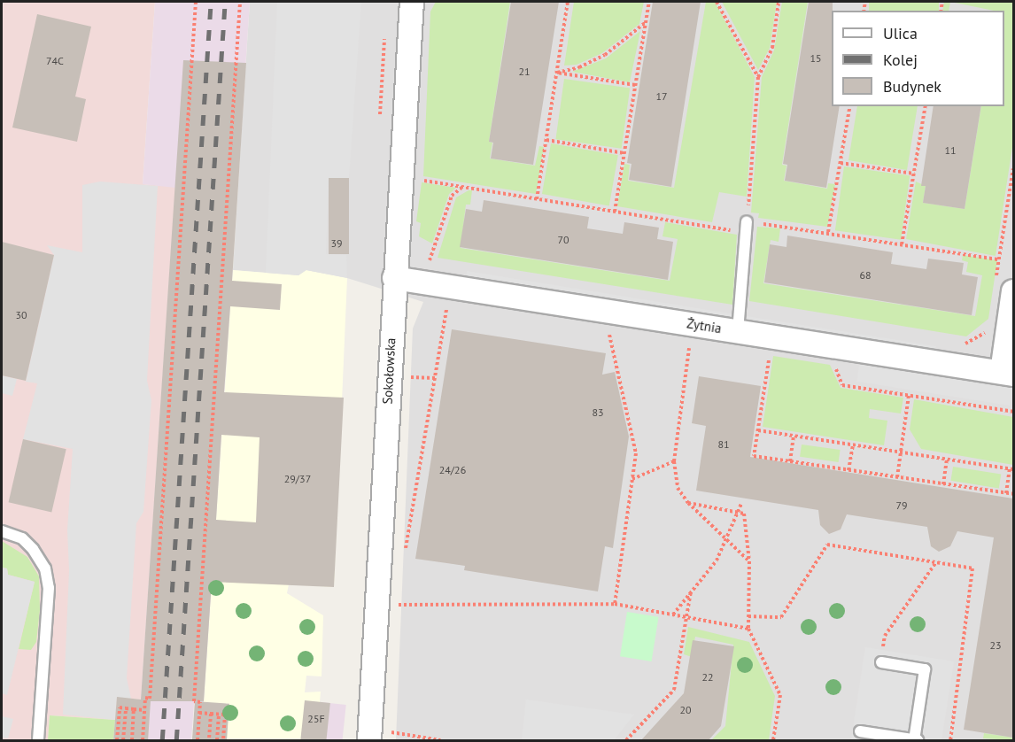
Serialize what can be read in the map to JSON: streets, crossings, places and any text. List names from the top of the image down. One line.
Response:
{"streets":{"street":["Żytnia","Sokołowska"]},"crossings":[["Żytnia","Sokołowska"]],"house_numbers":["15","74C","21","17","11","70","39","68","30","83","81","24/26","29/37","79","23","22","20","25F"],"legend":["Ulica","Kolej","Budynek"]}
